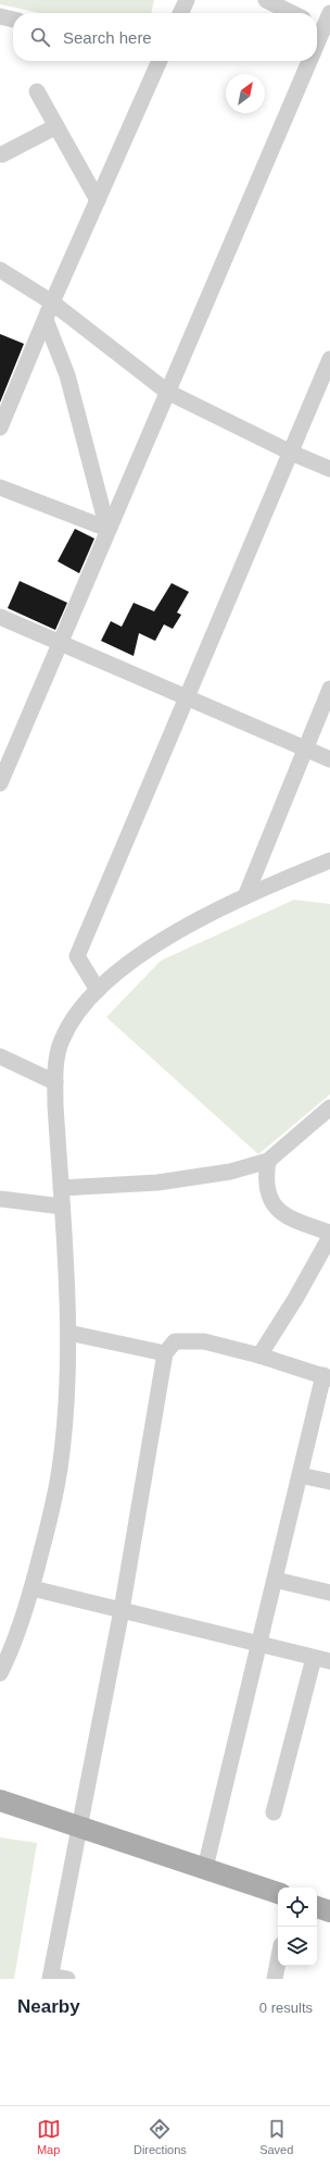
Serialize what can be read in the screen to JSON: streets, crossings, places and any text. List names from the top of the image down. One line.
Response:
{"north":"top right","page":{"search":"Search here","heading":["Nearby","0 results"],"nav":["Map","Directions","Saved"]}}
